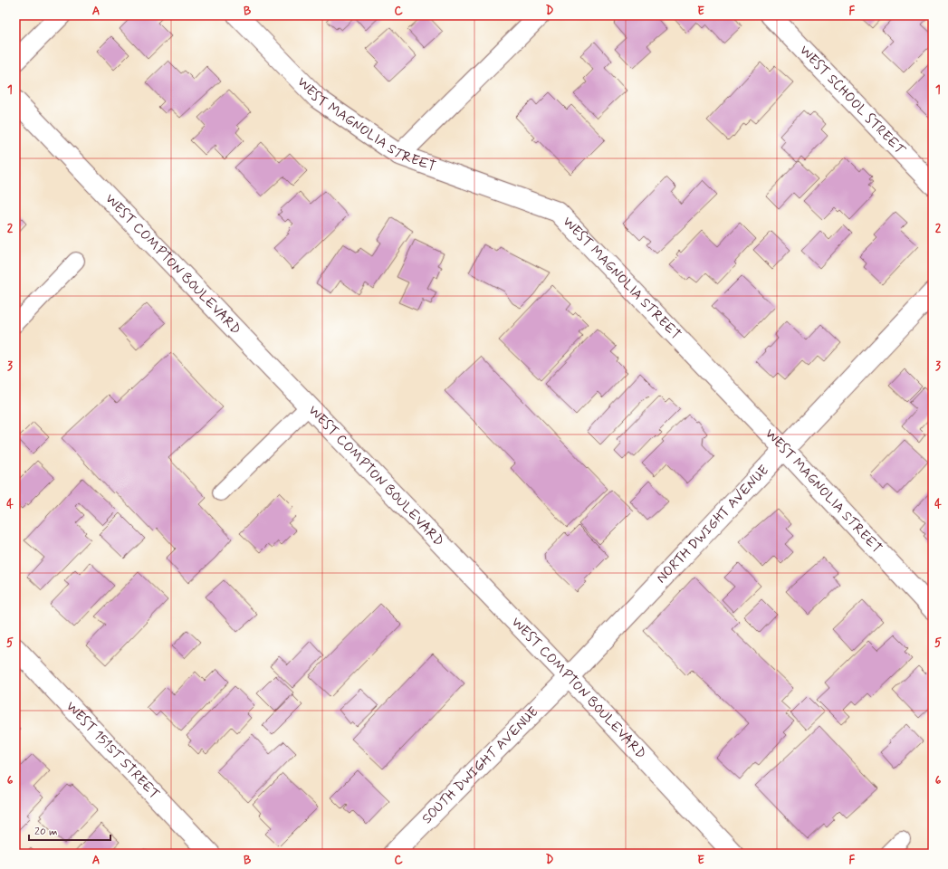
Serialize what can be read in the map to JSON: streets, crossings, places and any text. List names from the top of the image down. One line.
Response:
{"streets":{"street":["WEST SCHOOL STREET","WEST MAGNOLIA STREET","WEST COMPTON BOULEVARD","NORTH DWIGHT AVENUE","WEST 151ST STREET","SOUTH DWIGHT AVENUE"]},"crossings":[["WEST MAGNOLIA STREET","NORTH DWIGHT AVENUE"],["WEST COMPTON BOULEVARD","NORTH DWIGHT AVENUE"],["WEST COMPTON BOULEVARD","SOUTH DWIGHT AVENUE"],["NORTH DWIGHT AVENUE","SOUTH DWIGHT AVENUE"]],"scale_bar":"20 m","grid":{"columns":["A","B","C","D","E","F"],"rows":["1","2","3","4","5","6"]}}
